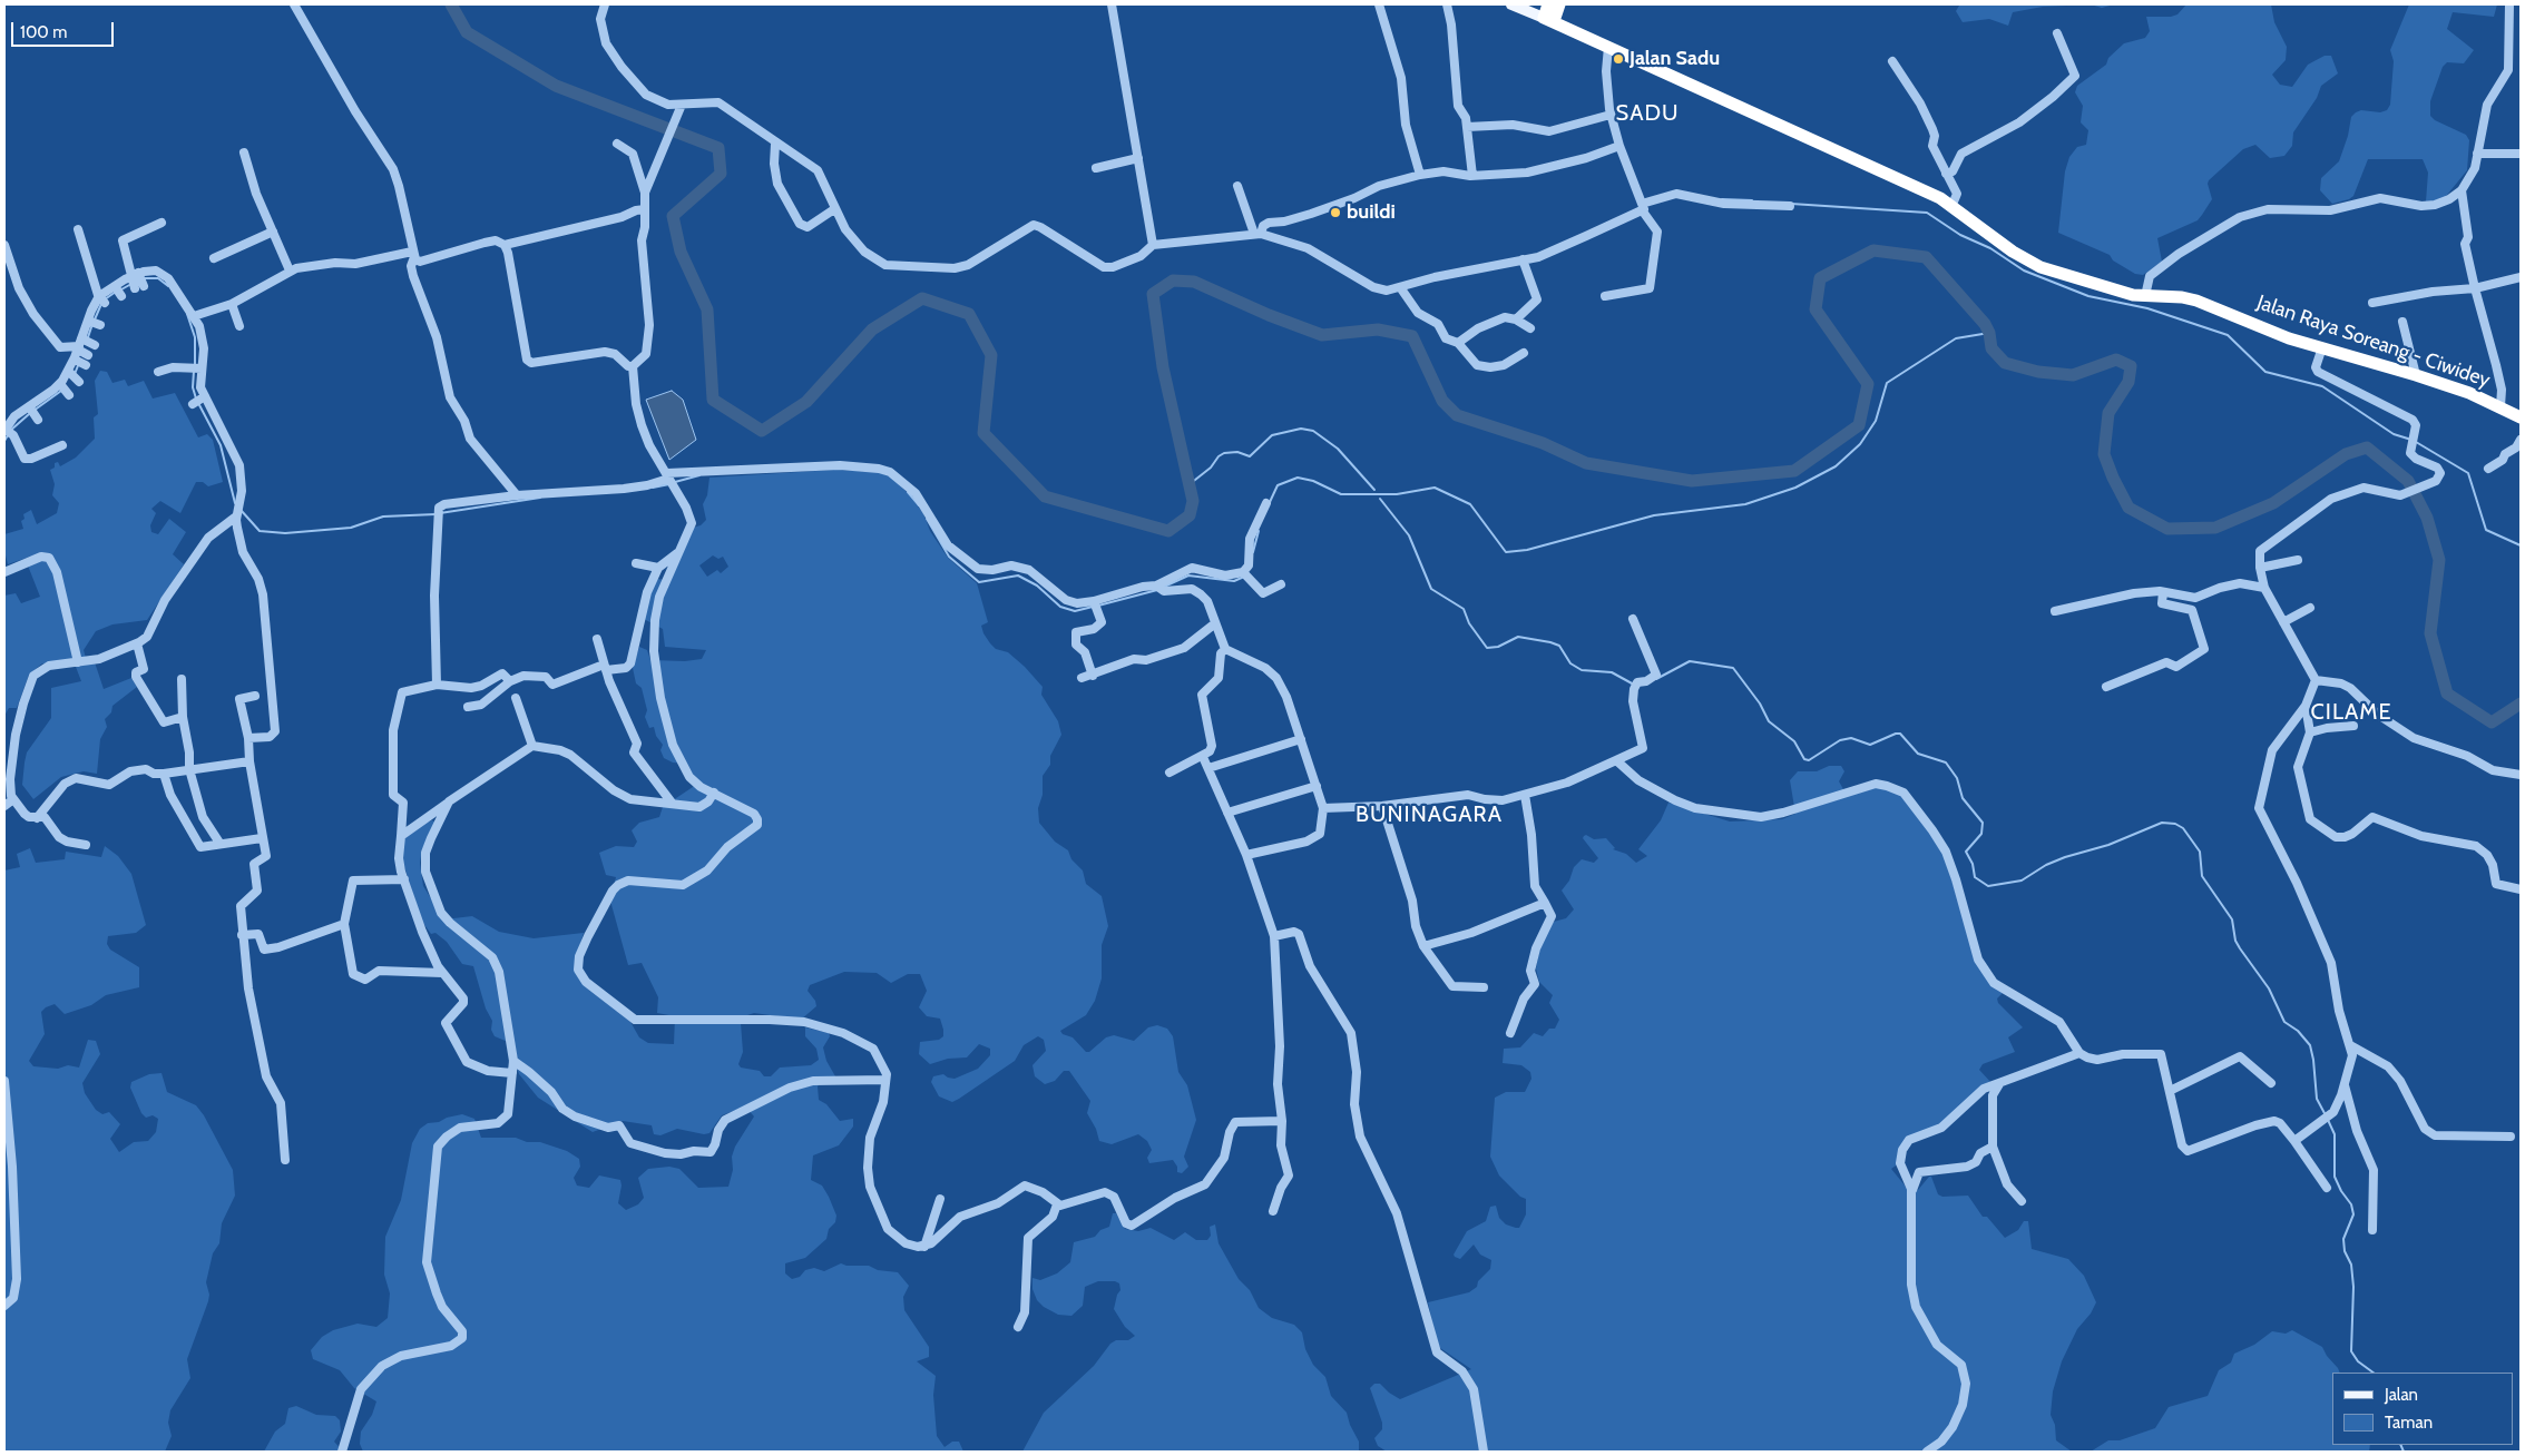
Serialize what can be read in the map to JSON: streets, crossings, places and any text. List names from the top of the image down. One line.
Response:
{"streets":{"highway":["Jalan Raya Soreang - Ciwidey"]},"districts":["SADU","CILAME","BUNINAGARA"],"places":["Jalan Sadu","buildi"],"legend":["Jalan","Taman"],"scale_bar":"100 m"}
